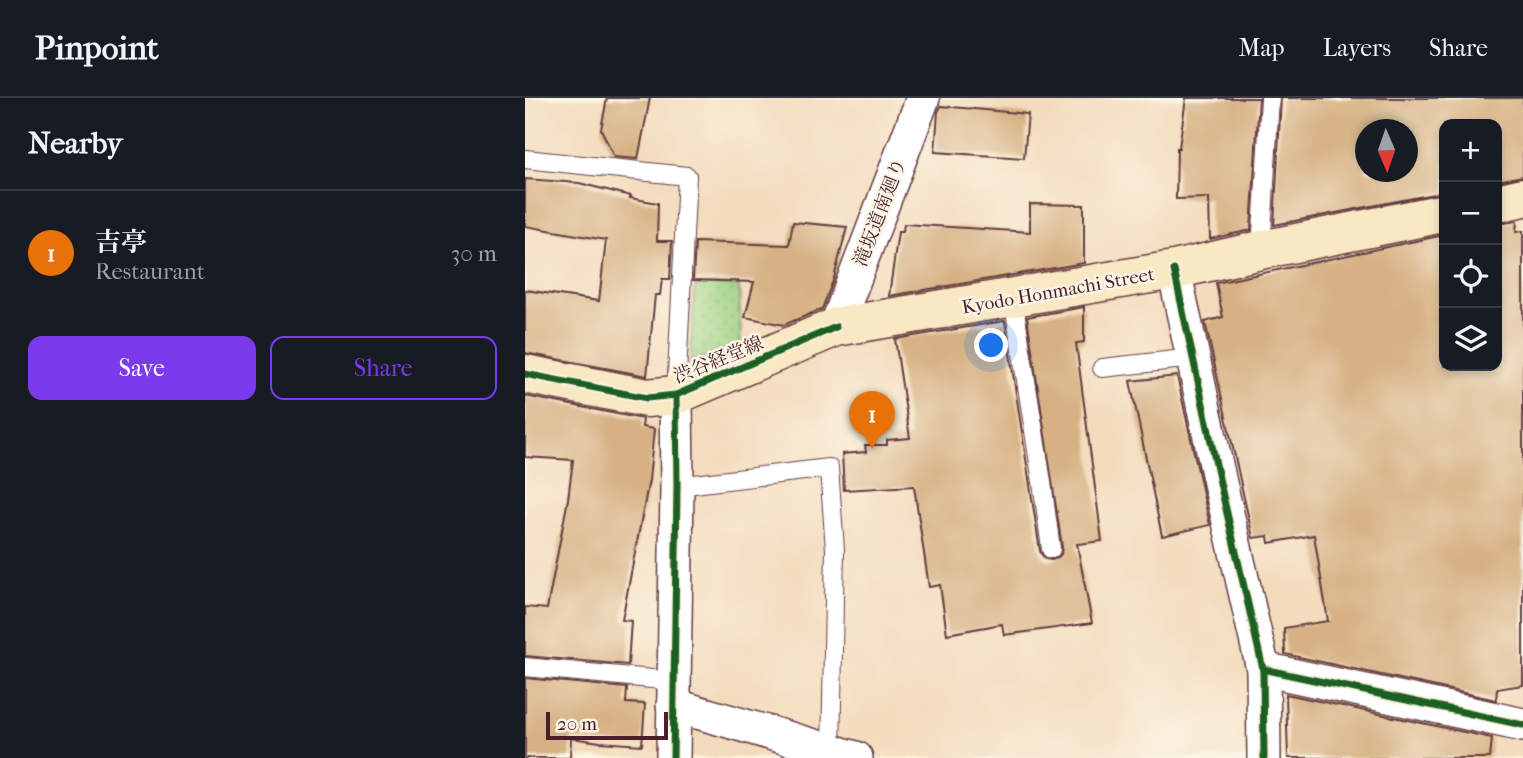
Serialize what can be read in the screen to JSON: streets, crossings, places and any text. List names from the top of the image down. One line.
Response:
{"streets":{"main road":["Kyodo Honmachi Street","渋谷経堂線"],"street":["滝坂道南廻り"]},"crossings":[["滝坂道南廻り","Kyodo Honmachi Street"],["滝坂道南廻り","渋谷経堂線"],["Kyodo Honmachi Street","渋谷経堂線"]],"scale_bar":"20 m","north":"bottom","page":{"header":"Pinpoint","nav":["Map","Layers","Share"],"heading":"Nearby","map_buttons":["+","−"],"list":[{"mark":"1","name":"吉亭","note":"Restaurant","value":"30 m"}],"buttons":["Save","Share"],"pins":"1","scale":"20 m"}}
